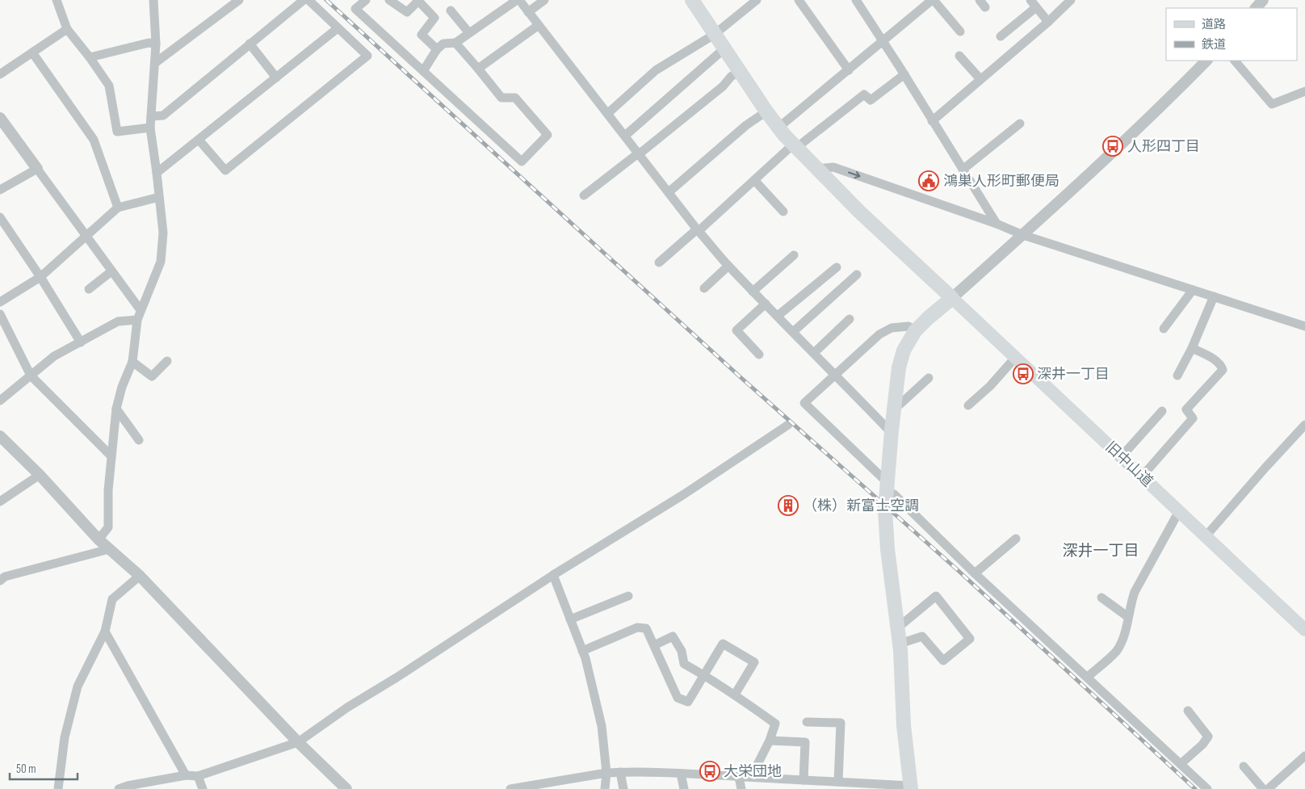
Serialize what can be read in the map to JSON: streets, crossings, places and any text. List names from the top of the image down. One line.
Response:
{"streets":{"main road":["旧中山道"]},"districts":["深井一丁目"],"places":{"bus stop":["人形四丁目","深井一丁目","大栄団地"],"public building":["鴻巣人形町郵便局"],"building":["（株）新富士空調"]},"legend":["道路","鉄道"],"scale_bar":"50 m"}
